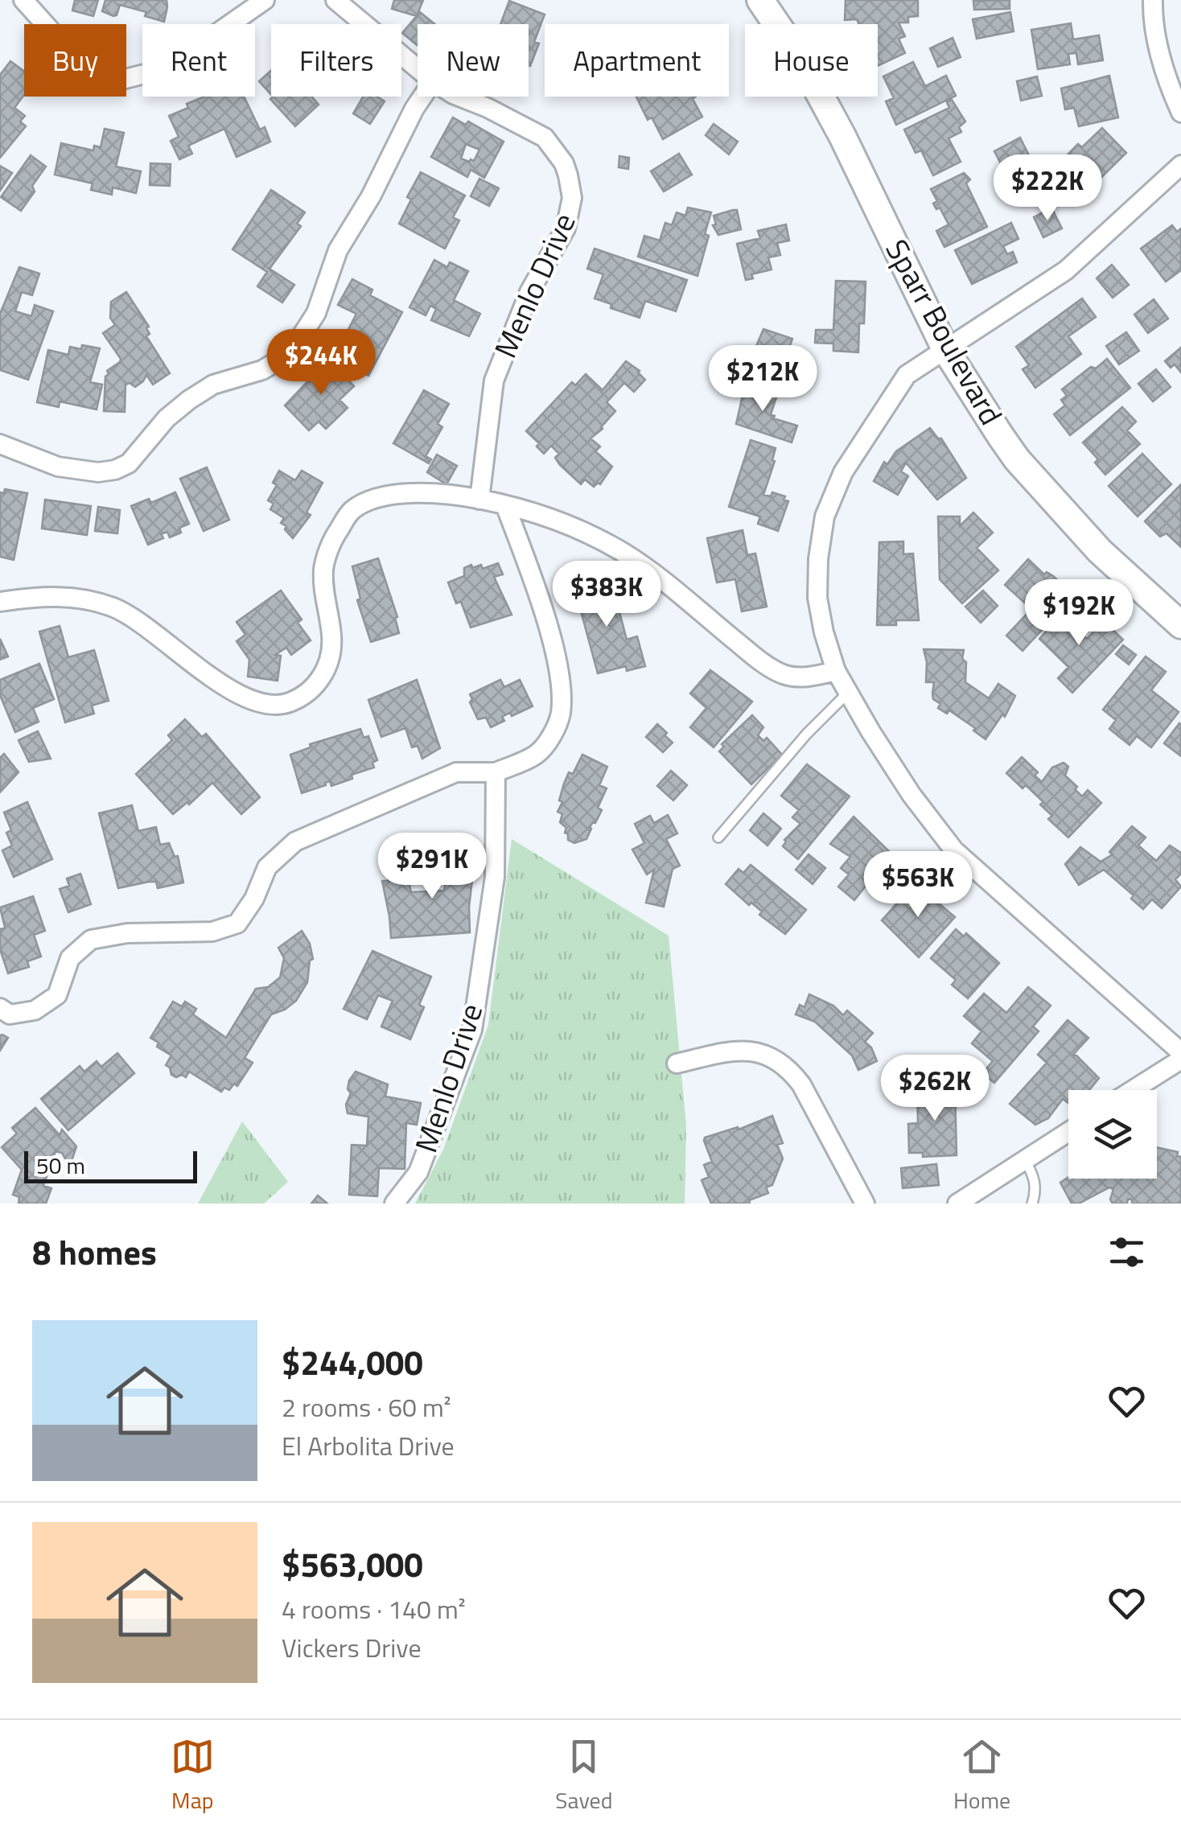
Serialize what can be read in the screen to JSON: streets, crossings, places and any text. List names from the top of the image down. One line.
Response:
{"streets":{"street":["Menlo Drive","Sparr Boulevard"]},"scale_bar":"50 m","page":{"chip":["Buy","Rent","Filters","New","Apartment","House"],"price":["$222K","$244K","$212K","$383K","$192K","$291K","$563K","$262K"],"scale":"50 m","heading":"8 homes","list":[{"name":"$244,000","note":"2 rooms · 60 m² · El Arbolita Drive"},{"name":"$563,000","note":"4 rooms · 140 m² · Vickers Drive"}],"tabs":["Map","Saved","Home"]}}
